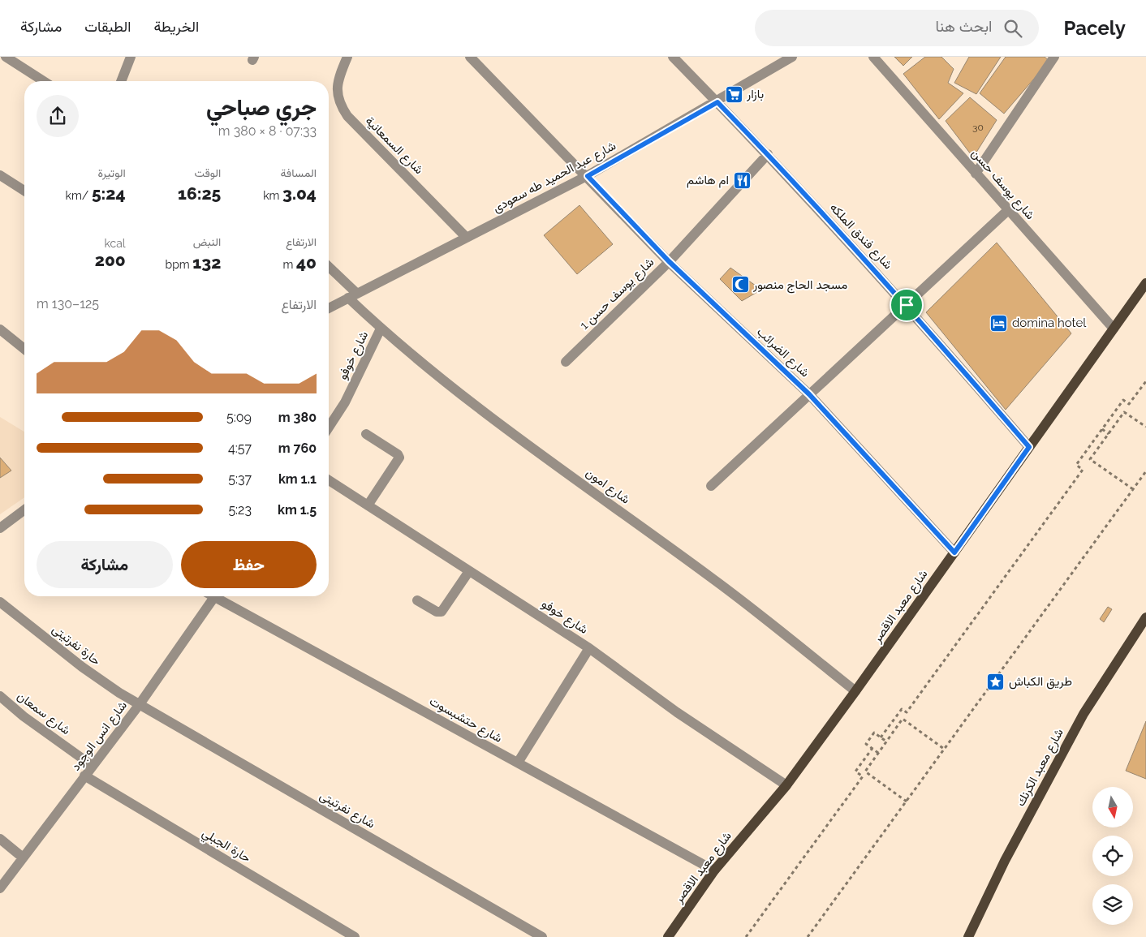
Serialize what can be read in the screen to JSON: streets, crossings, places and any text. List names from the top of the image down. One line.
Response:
{"streets":{"main road":["شارع معبد الاقصر","شارع معبد الكرنك"],"street":["شارع السمعانية","شارع عبد الحميد طه سعودى","شارع يوسف حسن","شارع فندق الملكه","شارع يوسف حسن 1","شارع الضرائب","شارع خوفو","شارع امون","حارة نفرتيتى","شارع سمعان","شارع حتشبسوت","شارع انس الوجود","شارع نفرتيتى","حارة الجبلي"]},"crossings":[["شارع السمعانية","شارع عبد الحميد طه سعودى"],["شارع عبد الحميد طه سعودى","شارع فندق الملكه"],["شارع عبد الحميد طه سعودى","شارع الضرائب"],["شارع عبد الحميد طه سعودى","شارع امون"],["شارع يوسف حسن","شارع معبد الاقصر"],["شارع فندق الملكه","شارع يوسف حسن 1"],["شارع فندق الملكه","شارع معبد الاقصر"],["شارع يوسف حسن 1","شارع الضرائب"],["شارع الضرائب","شارع معبد الاقصر"],["شارع خوفو","شارع امون"],["شارع خوفو","شارع معبد الاقصر"],["شارع امون","شارع معبد الاقصر"],["شارع معبد الاقصر","شارع حتشبسوت"],["حارة نفرتيتى","شارع انس الوجود"],["حارة نفرتيتى","شارع نفرتيتى"],["شارع سمعان","شارع انس الوجود"],["شارع حتشبسوت","شارع انس الوجود"],["شارع انس الوجود","شارع نفرتيتى"],["شارع انس الوجود","حارة الجبلي"]],"places":{"supermarket":["بازار"],"restaurant":["ام هاشم"],"mosque":["مسجد الحاج منصور"],"hotel":["domina hotel"],"place":["طريق الكباش"]},"house_numbers":["30"],"north":"bottom","page":{"header":"Pacely","search":"ابحث هنا","nav":["الخريطة","الطبقات","مشاركة"],"heading":["جري صباحي","07:33 · 8 × 380 m"],"stats":[["المسافة","3.04 km"],["الوقت","16:25"],["الوتيرة","5:24 /km"],["الارتفاع","40 m"],["النبض","132 bpm"],["kcal","200"]],"chart":["الارتفاع","125–130 m"],"list":[{"name":"380 m","note":"5:09"},{"name":"760 m","note":"4:57"},{"name":"1.1 km","note":"5:37"},{"name":"1.5 km","note":"5:23"}],"buttons":["حفظ","مشاركة"]}}
